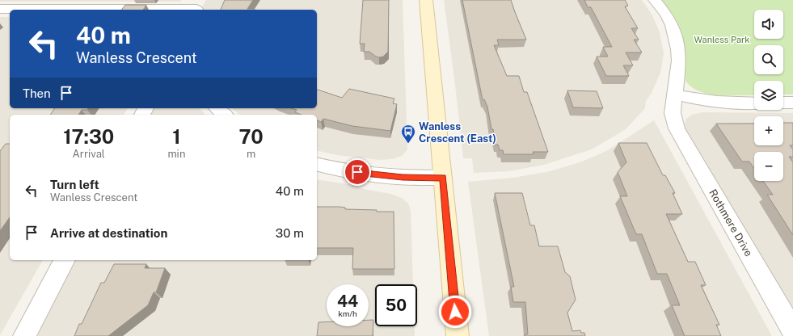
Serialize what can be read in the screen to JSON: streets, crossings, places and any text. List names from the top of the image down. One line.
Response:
{"streets":{"street":["Rothmere Drive"]},"parks":["Wanless Park"],"places":{"bus stop":["Wanless Crescent (East)"]},"page":{"map_buttons":["+","−"],"turn":["40 m","Wanless Crescent"],"then":"Then","eta":["17:30","Arrival","1","min","70","m"],"list":[{"name":"Turn left","note":"Wanless Crescent","value":"40 m"},{"name":"Arrive at destination","value":"30 m"}],"speed":"44 km/h","limit":"50"}}
